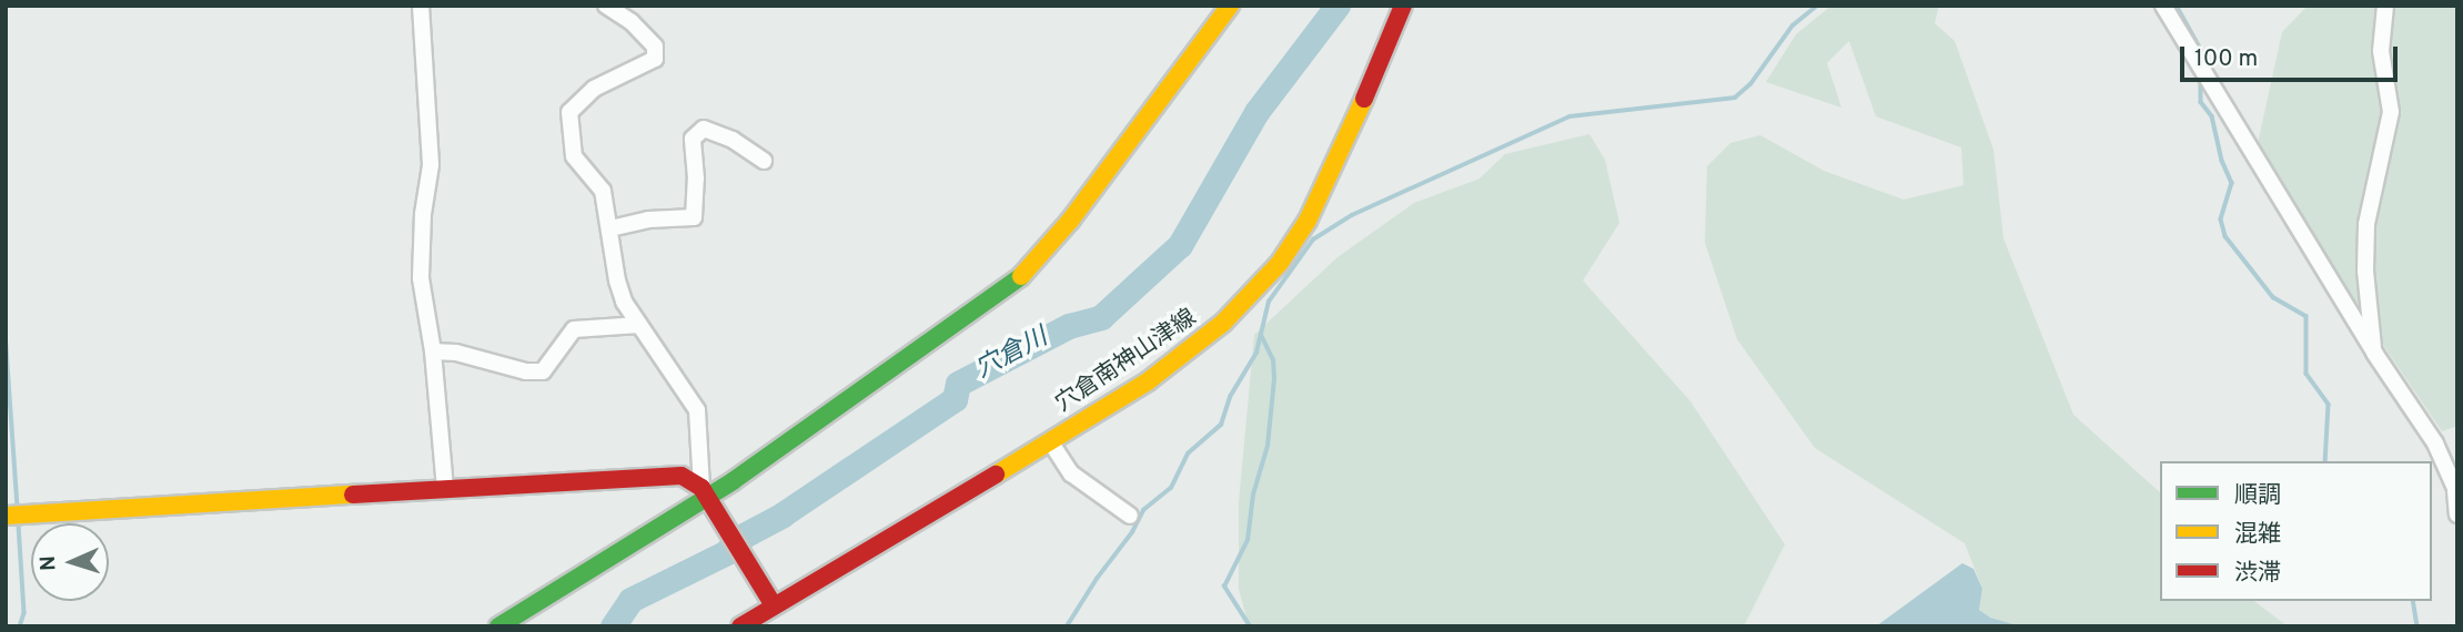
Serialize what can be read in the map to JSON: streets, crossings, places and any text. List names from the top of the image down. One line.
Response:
{"streets":{"street":["穴倉南神山津線"]},"water":["穴倉川"],"legend":["順調","混雑","渋滞"],"scale_bar":"100 m","north":"left"}
